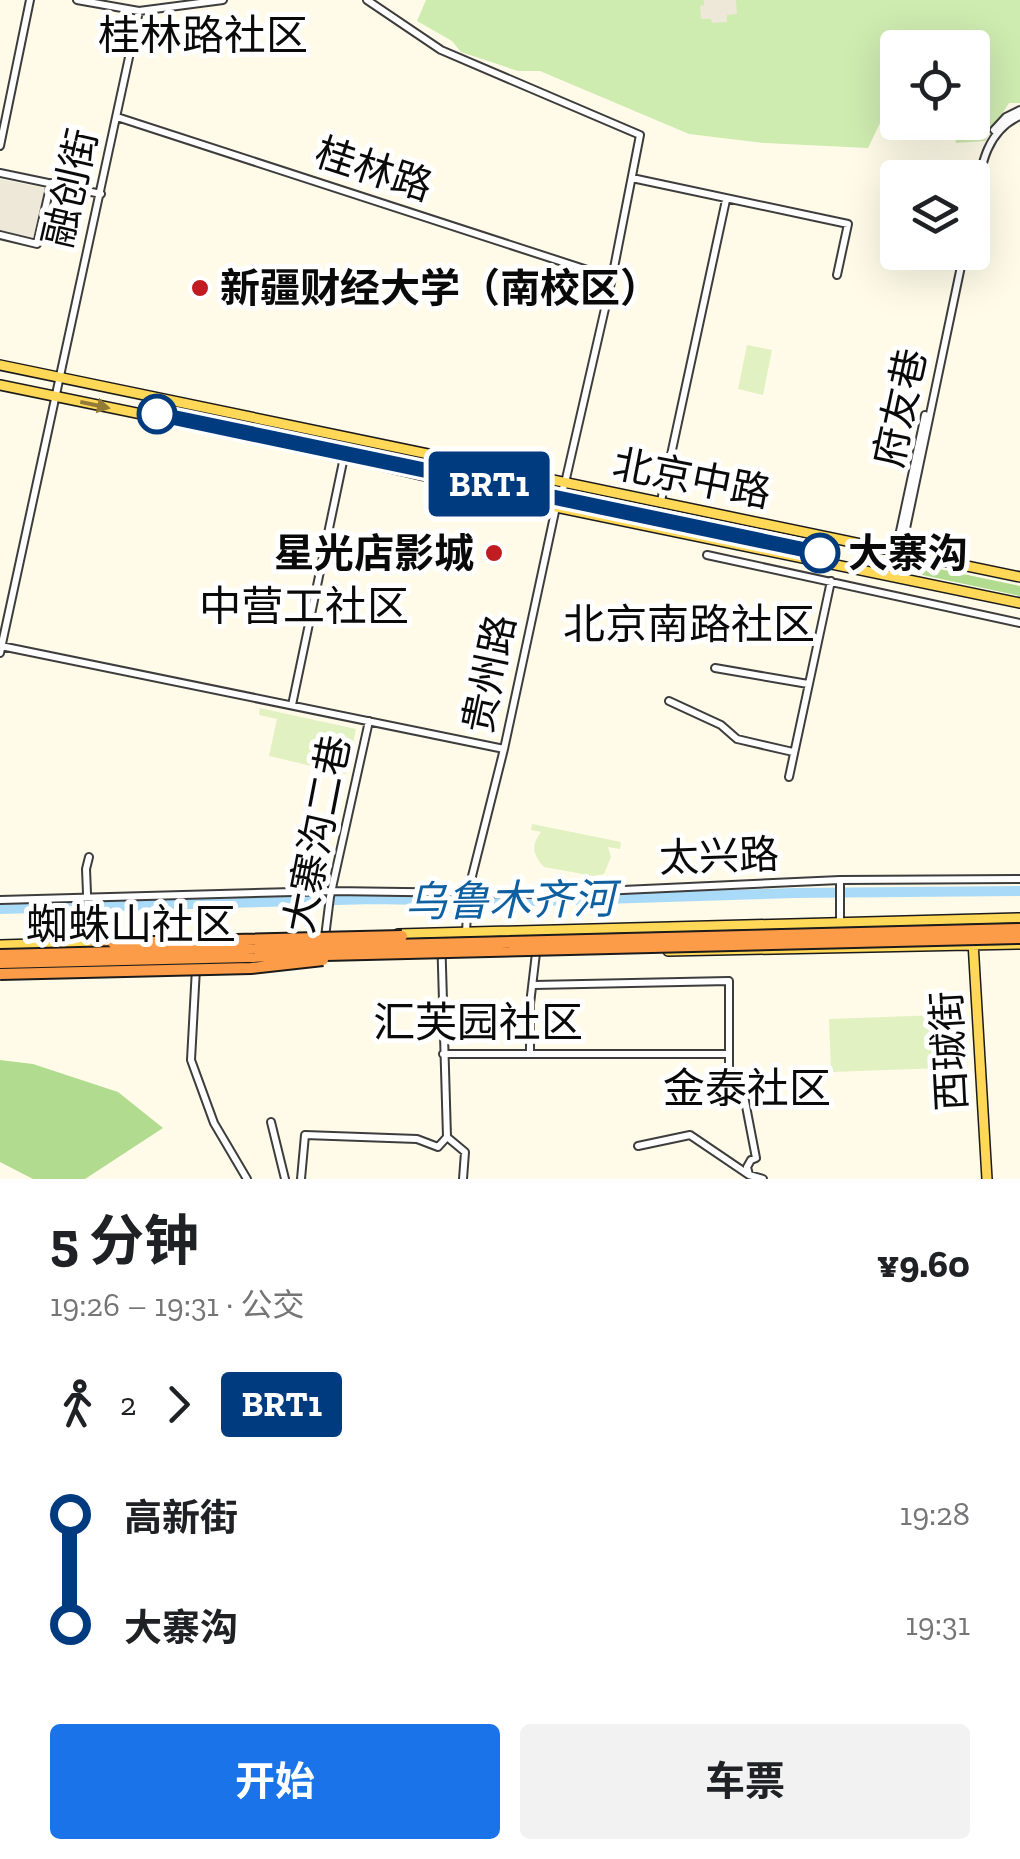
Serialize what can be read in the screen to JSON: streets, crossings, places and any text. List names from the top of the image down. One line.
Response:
{"streets":{"main road":["北京中路","西珹街"],"street":["桂林路","融创街","府友巷","贵州路","大寨沟二巷","太兴路"]},"crossings":[["桂林路","融创街"],["桂林路","贵州路"],["融创街","北京中路"],["府友巷","北京中路"],["北京中路","贵州路"],["贵州路","太兴路"],["大寨沟二巷","太兴路"]],"districts":["桂林路社区","中营工社区","北京南路社区","蜘蛛山社区","汇芙园社区","金泰社区"],"water":["乌鲁木齐河"],"places":["新疆财经大学（南校区）","星光店影城","大寨沟"],"lines":["bus line BRT1"],"page":{"on_map":"BRT1","heading":["5 分钟","19:26 – 19:31 · 公交","¥9.60"],"legs":["2","BRT1"],"list":[{"name":"高新街","value":"19:28"},{"name":"大寨沟","value":"19:31"}],"buttons":["开始","车票"]}}
